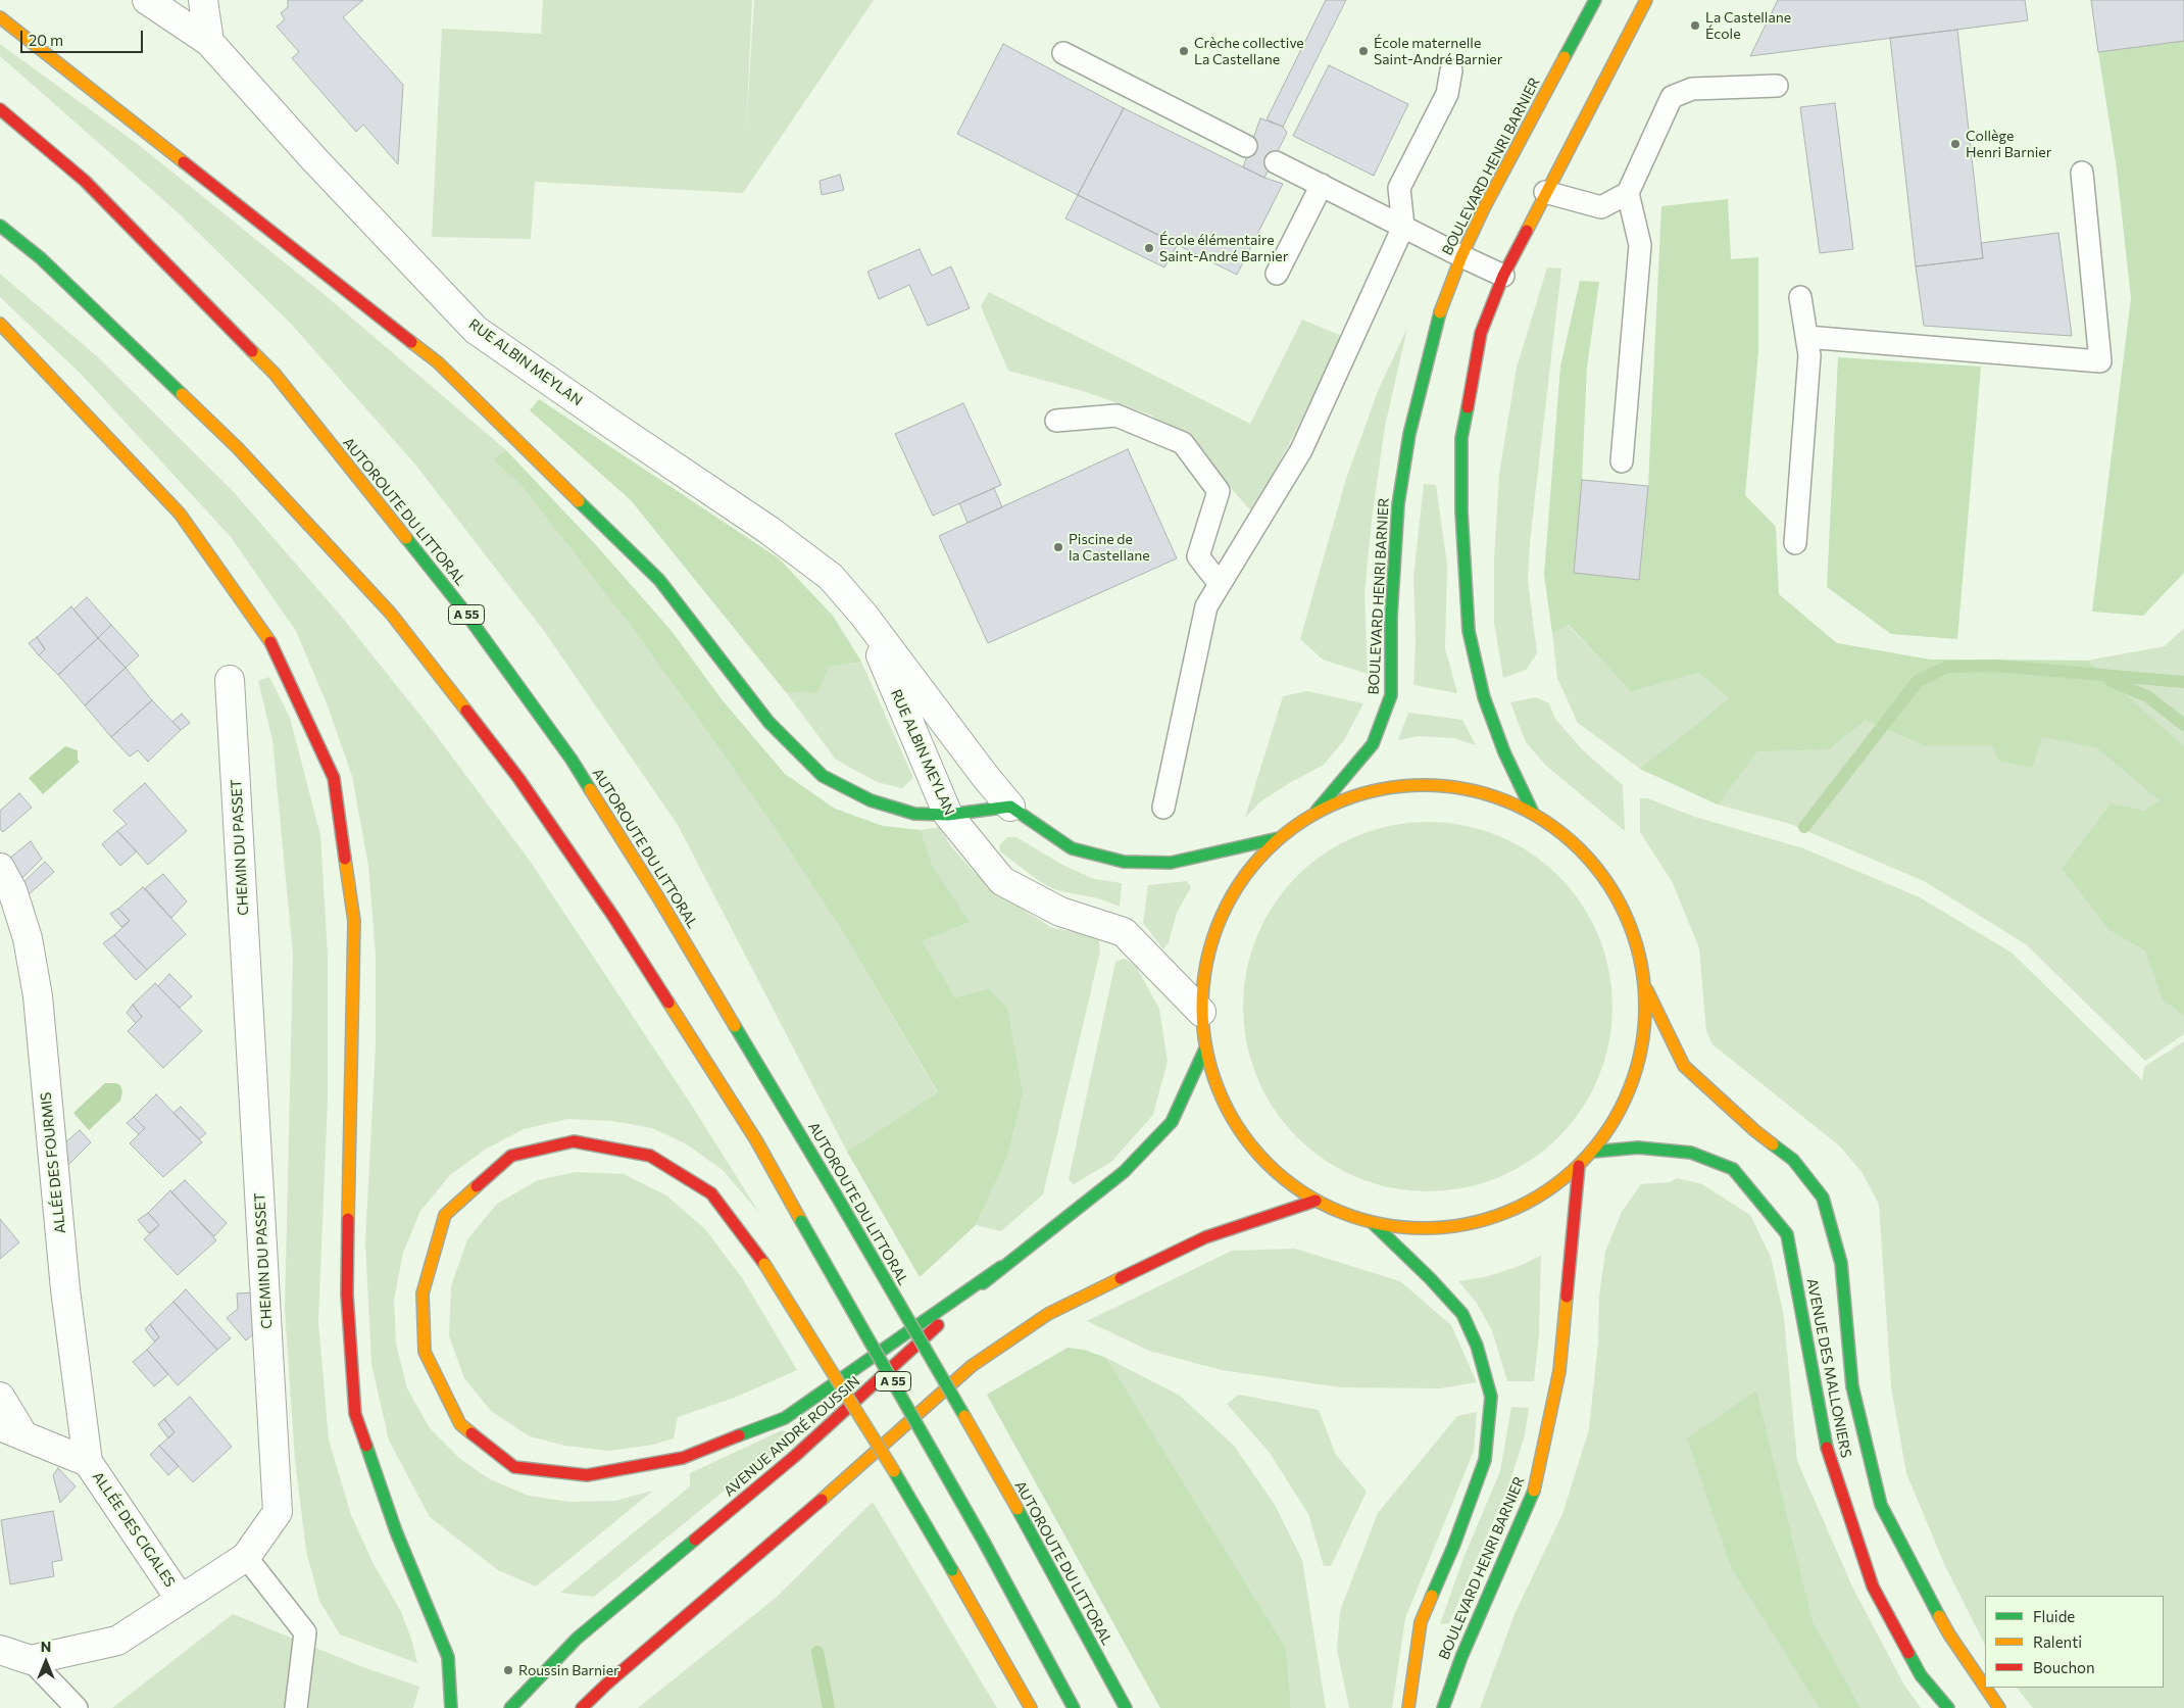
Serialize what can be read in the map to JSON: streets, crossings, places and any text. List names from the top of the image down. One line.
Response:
{"streets":{"main road":["BOULEVARD HENRI BARNIER","RUE ALBIN MEYLAN","AUTOROUTE DU LITTORAL","A 55","AVENUE DES MALLONIERS","AVENUE ANDRÉ ROUSSIN"],"street":["CHEMIN DU PASSET","ALLÉE DES FOURMIS","ALLÉE DES CIGALES"]},"crossings":[["CHEMIN DU PASSET","ALLÉE DES CIGALES"],["ALLÉE DES FOURMIS","ALLÉE DES CIGALES"]],"places":["La Castellane École","Crèche collective La Castellane","École maternelle Saint-André Barnier","Collège Henri Barnier","École élémentaire Saint-André Barnier","Piscine de la Castellane","Roussin Barnier"],"legend":["Fluide","Ralenti","Bouchon"],"scale_bar":"20 m","north":"top"}
